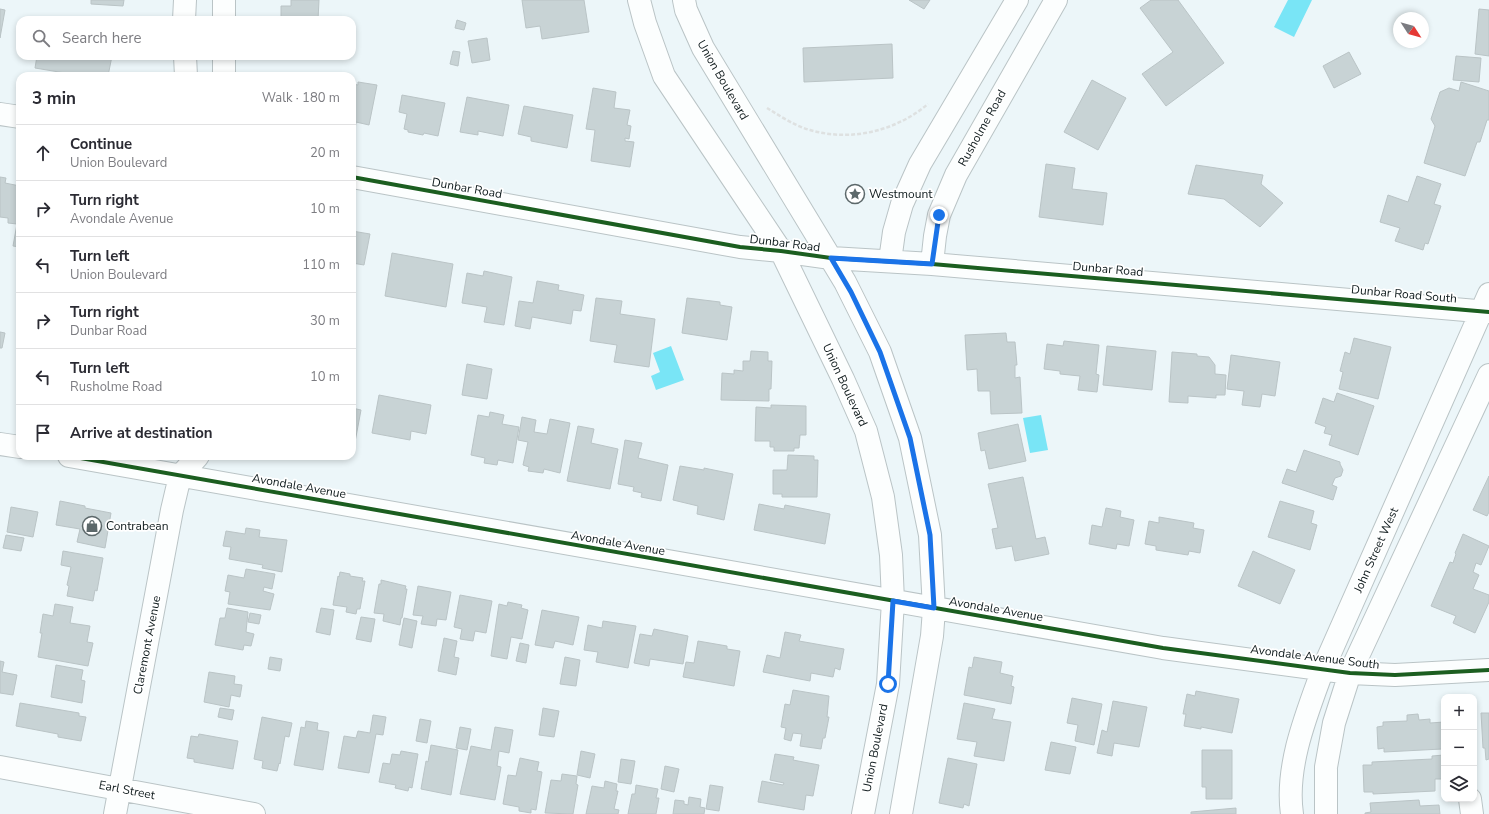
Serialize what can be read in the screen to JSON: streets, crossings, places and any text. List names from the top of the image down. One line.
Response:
{"streets":{"street":["Union Boulevard","Rusholme Road","Dunbar Road","Dunbar Road South","Avondale Avenue","John Street West","Claremont Avenue","Avondale Avenue South","Earl Street"]},"crossings":[["Union Boulevard","Dunbar Road"],["Union Boulevard","Avondale Avenue"],["Rusholme Road","Dunbar Road"],["Dunbar Road","Dunbar Road South"],["Dunbar Road South","John Street West"],["Avondale Avenue","Claremont Avenue"],["Avondale Avenue","Avondale Avenue South"],["John Street West","Avondale Avenue South"],["Claremont Avenue","Earl Street"]],"places":{"place":["Westmount"],"shop":["Contrabean"]},"north":"bottom right","page":{"search":"Search here","heading":["3 min","Walk · 180 m"],"list":[["Continue","Union Boulevard","20 m"],["Turn right","Avondale Avenue","10 m"],["Turn left","Union Boulevard","110 m"],["Turn right","Dunbar Road","30 m"],["Turn left","Rusholme Road","10 m"],"Arrive at destination"],"map_buttons":["+","−"]}}
